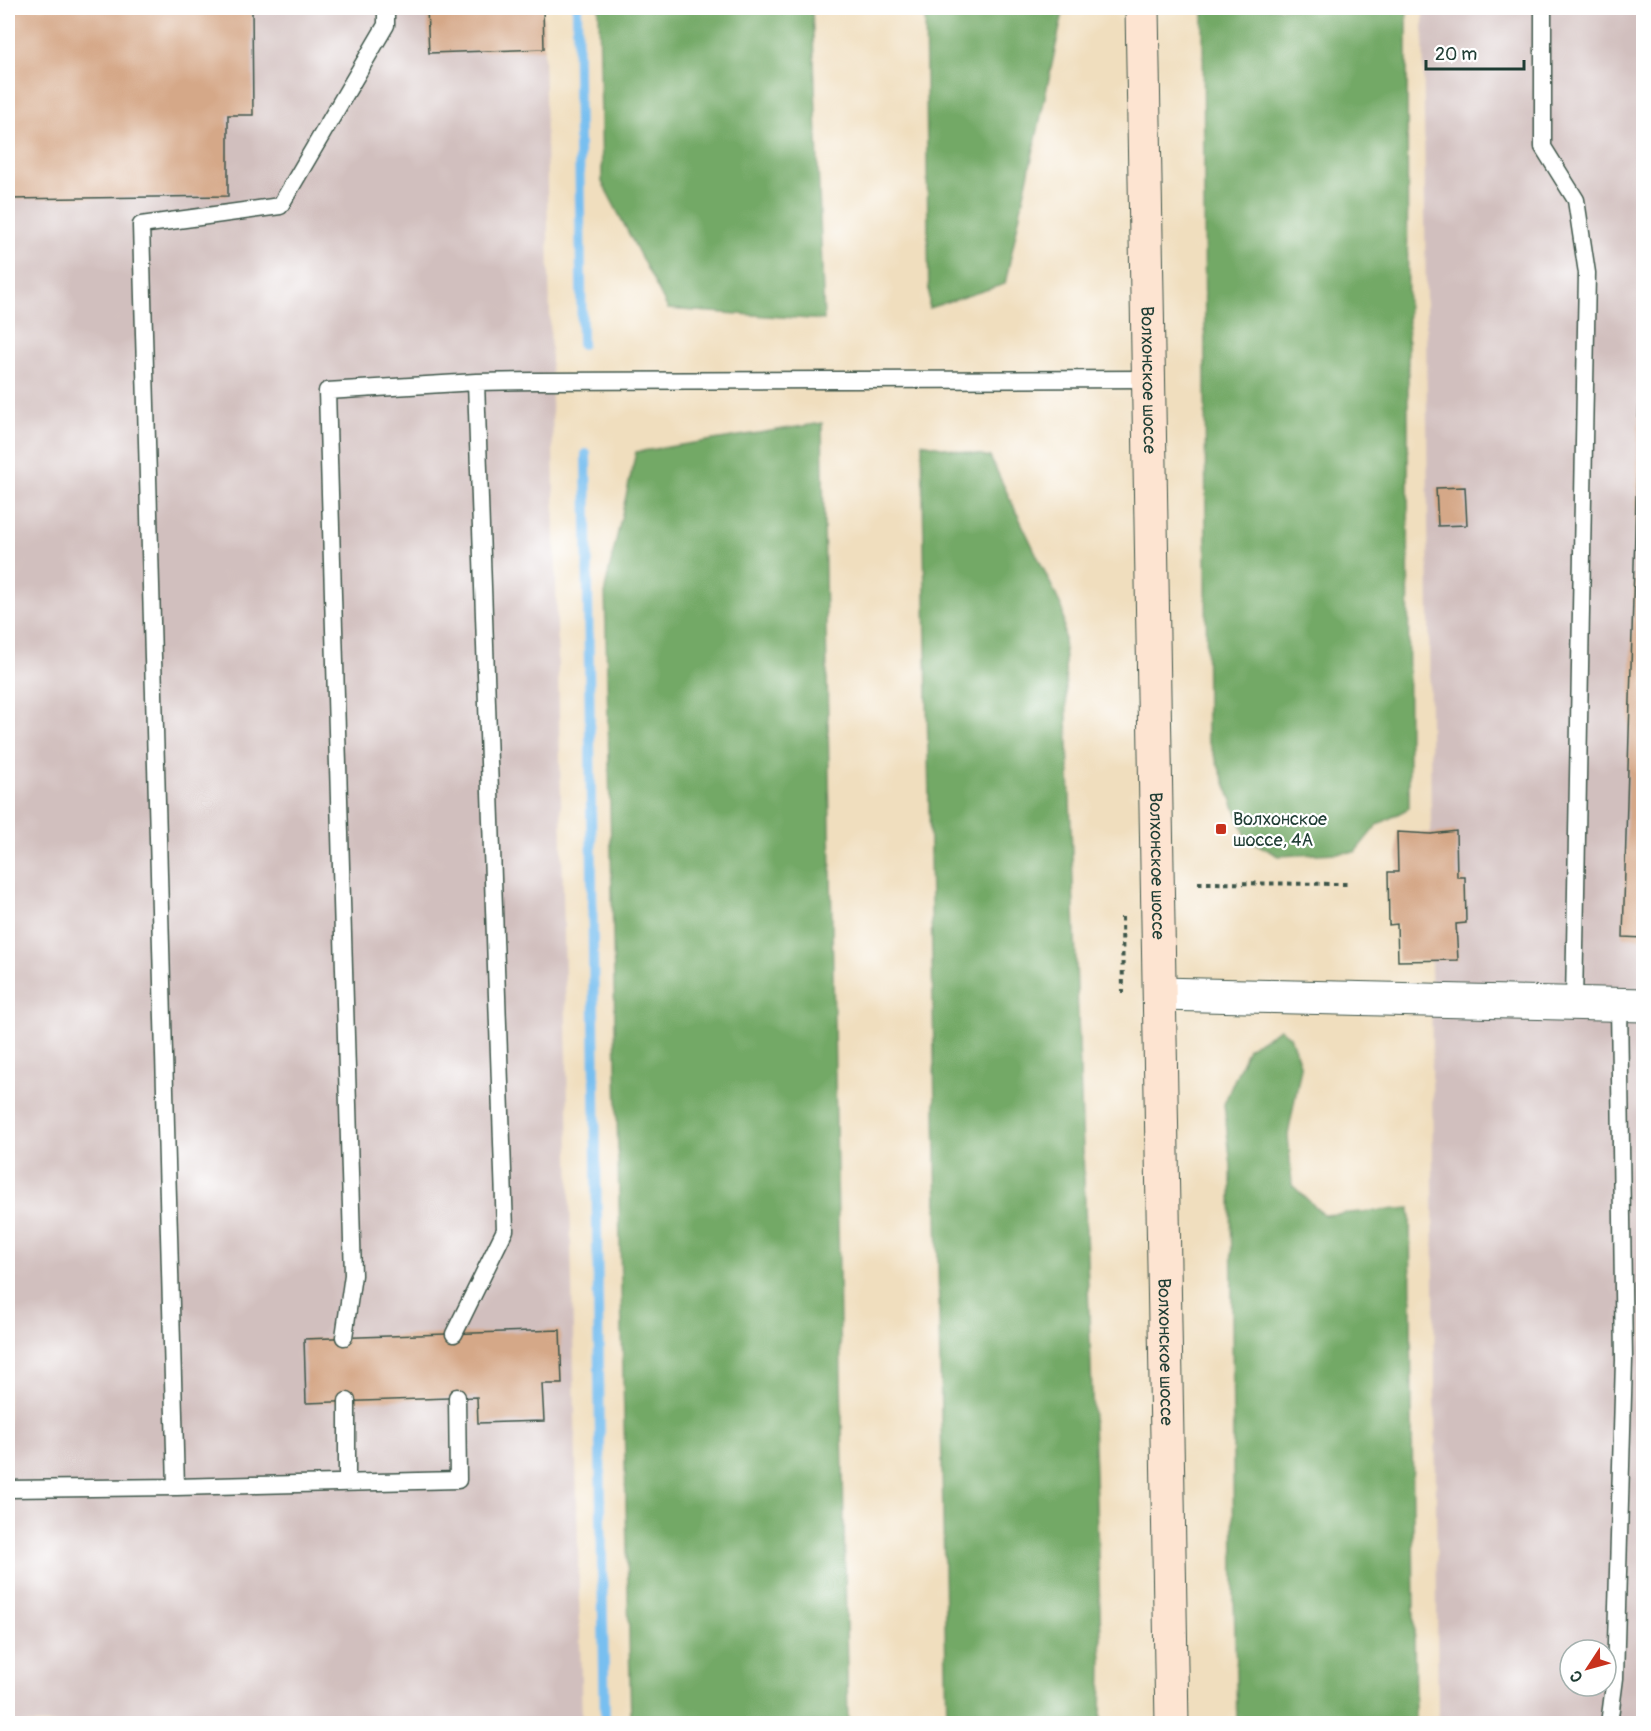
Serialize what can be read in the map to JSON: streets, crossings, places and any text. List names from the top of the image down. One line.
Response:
{"streets":{"main road":["Волхонское шоссе"]},"places":{"transit":["Волхонское шоссе, 4А"]},"scale_bar":"20 m","north":"bottom left"}
